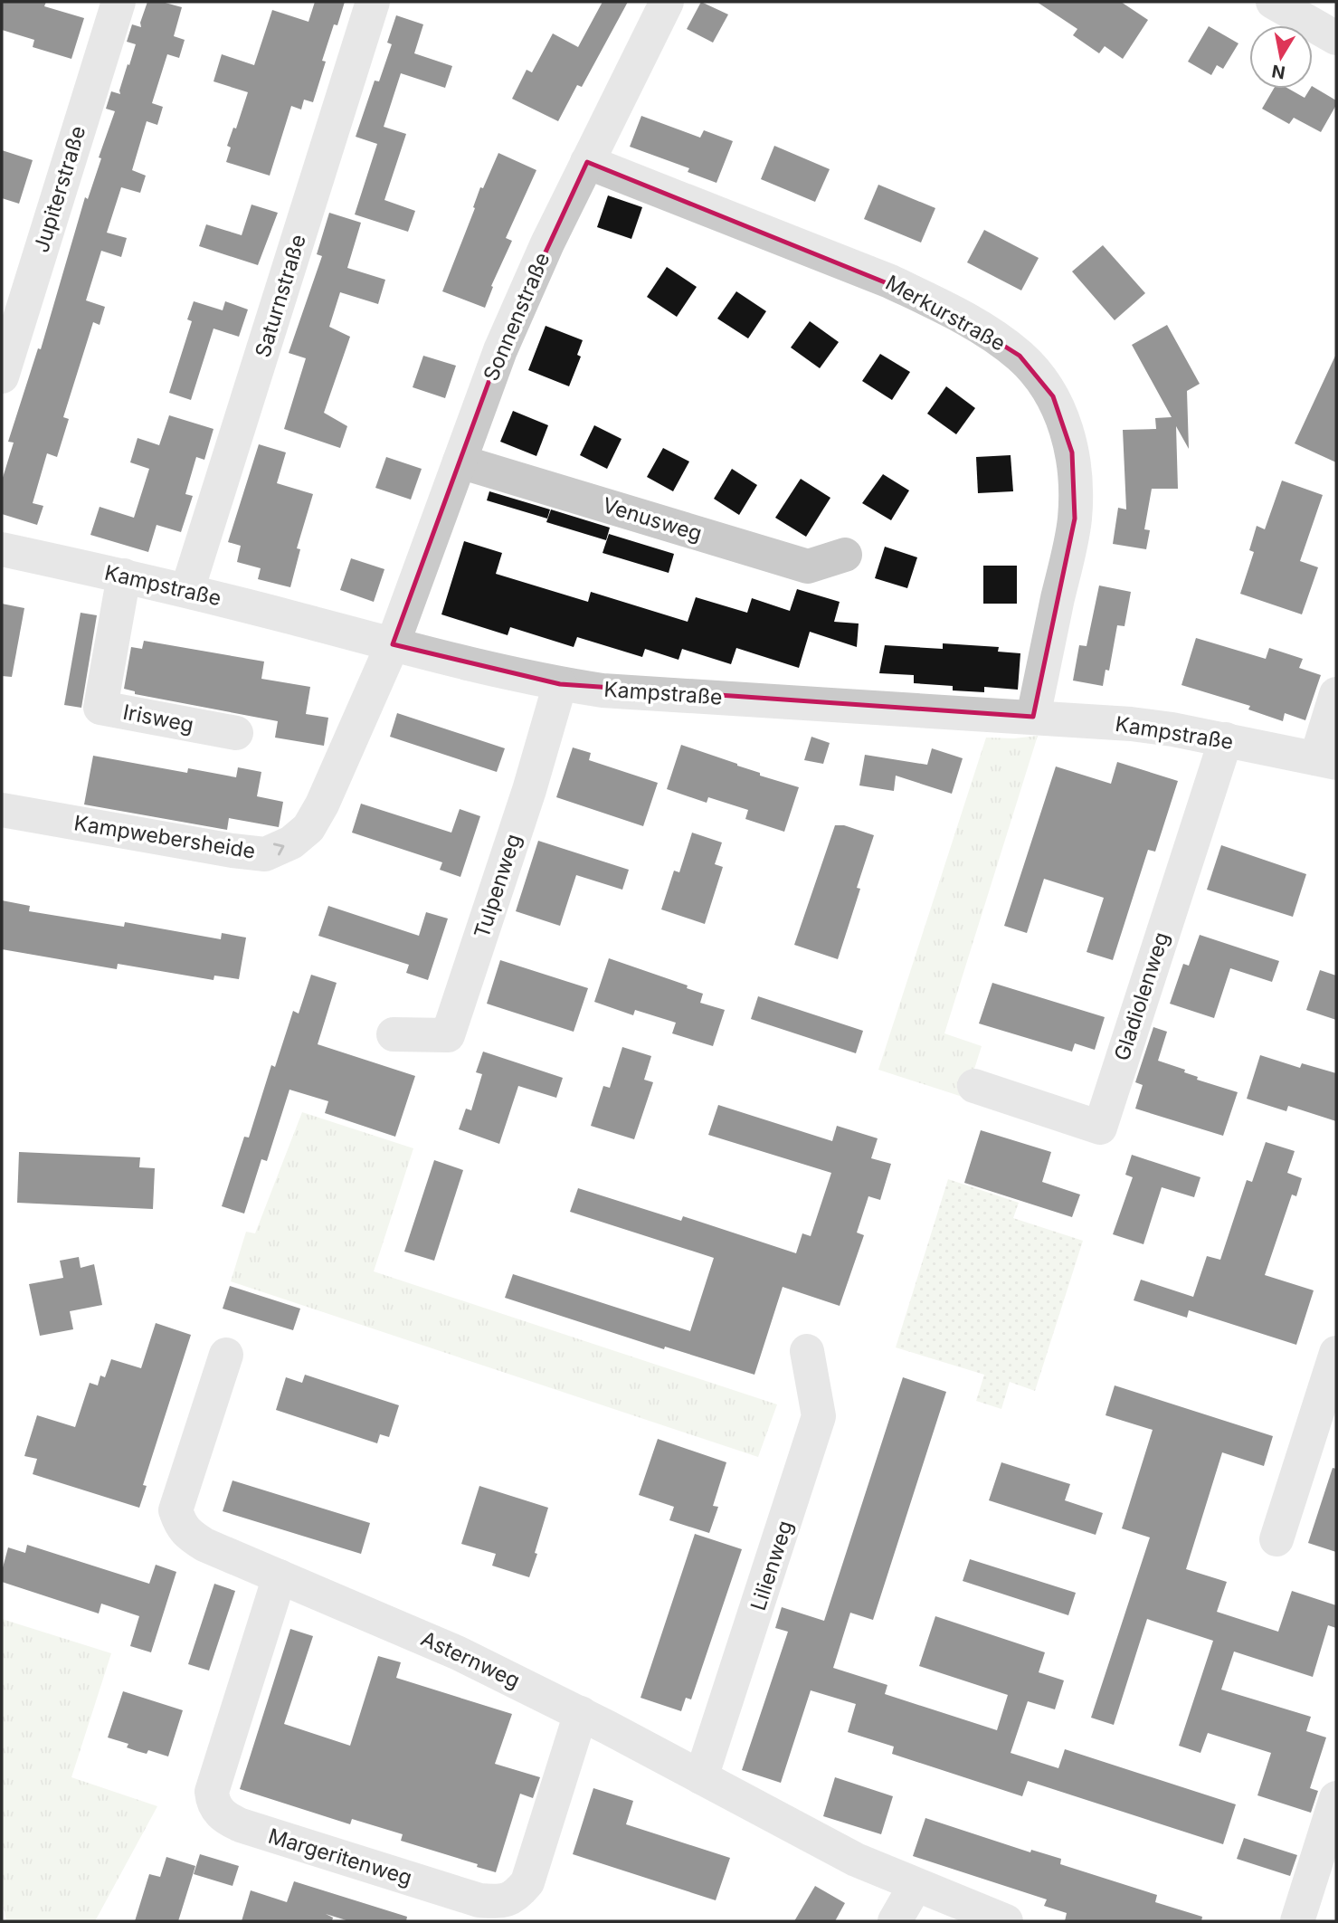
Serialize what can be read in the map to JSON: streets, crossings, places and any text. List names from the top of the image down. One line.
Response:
{"streets":{"street":["Jupiterstraße","Saturnstraße","Merkurstraße","Sonnenstraße","Venusweg","Kampstraße","Irisweg","Kampwebersheide","Tulpenweg","Gladiolenweg","Lilienweg","Asternweg","Margeritenweg"]},"crossings":[["Saturnstraße","Kampstraße"],["Merkurstraße","Sonnenstraße"],["Merkurstraße","Kampstraße"],["Sonnenstraße","Venusweg"],["Sonnenstraße","Kampstraße"],["Sonnenstraße","Kampwebersheide"],["Kampstraße","Irisweg"],["Kampstraße","Kampwebersheide"],["Kampstraße","Tulpenweg"],["Kampstraße","Gladiolenweg"],["Lilienweg","Asternweg"],["Asternweg","Margeritenweg"]],"one_way":["Kampwebersheide"],"north":"bottom"}
